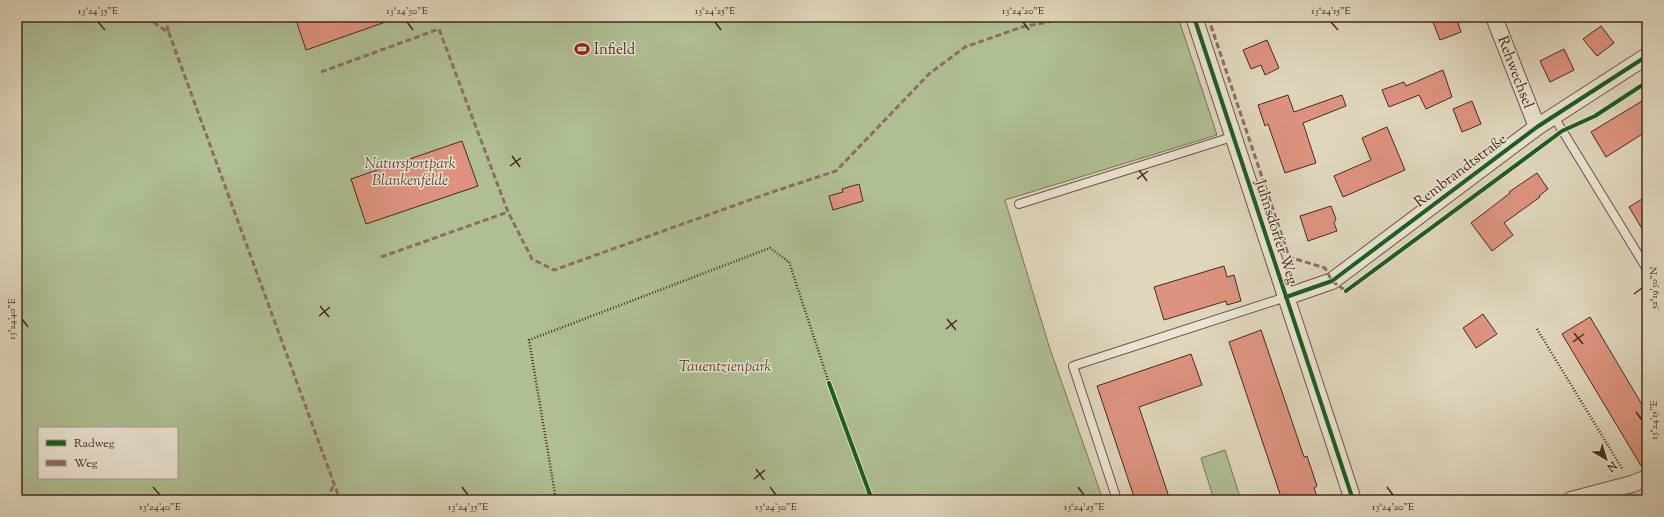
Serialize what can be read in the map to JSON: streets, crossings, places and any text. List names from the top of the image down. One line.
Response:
{"streets":{"street":["Rehwechsel","Rembrandtstraße","Jühnsdorfer Weg"]},"crossings":[["Rehwechsel","Rembrandtstraße"],["Rembrandtstraße","Jühnsdorfer Weg"]],"parks":["Natursportpark Blankenfelde","Tauentzienpark"],"places":{"sports":["Infield"]},"legend":["Radweg","Weg"],"north":"bottom right","coordinates":["13°24'35\"E","13°24'30\"E","13°24'25\"E","13°24'20\"E","13°24'15\"E","52°19'30\"N","13°24'40\"E"]}
